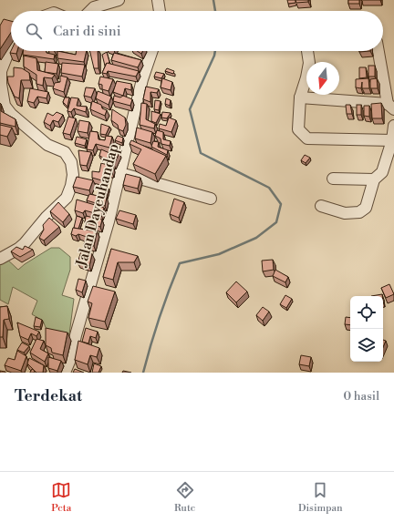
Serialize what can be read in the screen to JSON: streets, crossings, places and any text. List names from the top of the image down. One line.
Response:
{"streets":{"street":["Jalan Dayeuhandap"]},"north":"bottom","page":{"search":"Cari di sini","heading":["Terdekat","0 hasil"],"nav":["Peta","Rute","Disimpan"]}}
